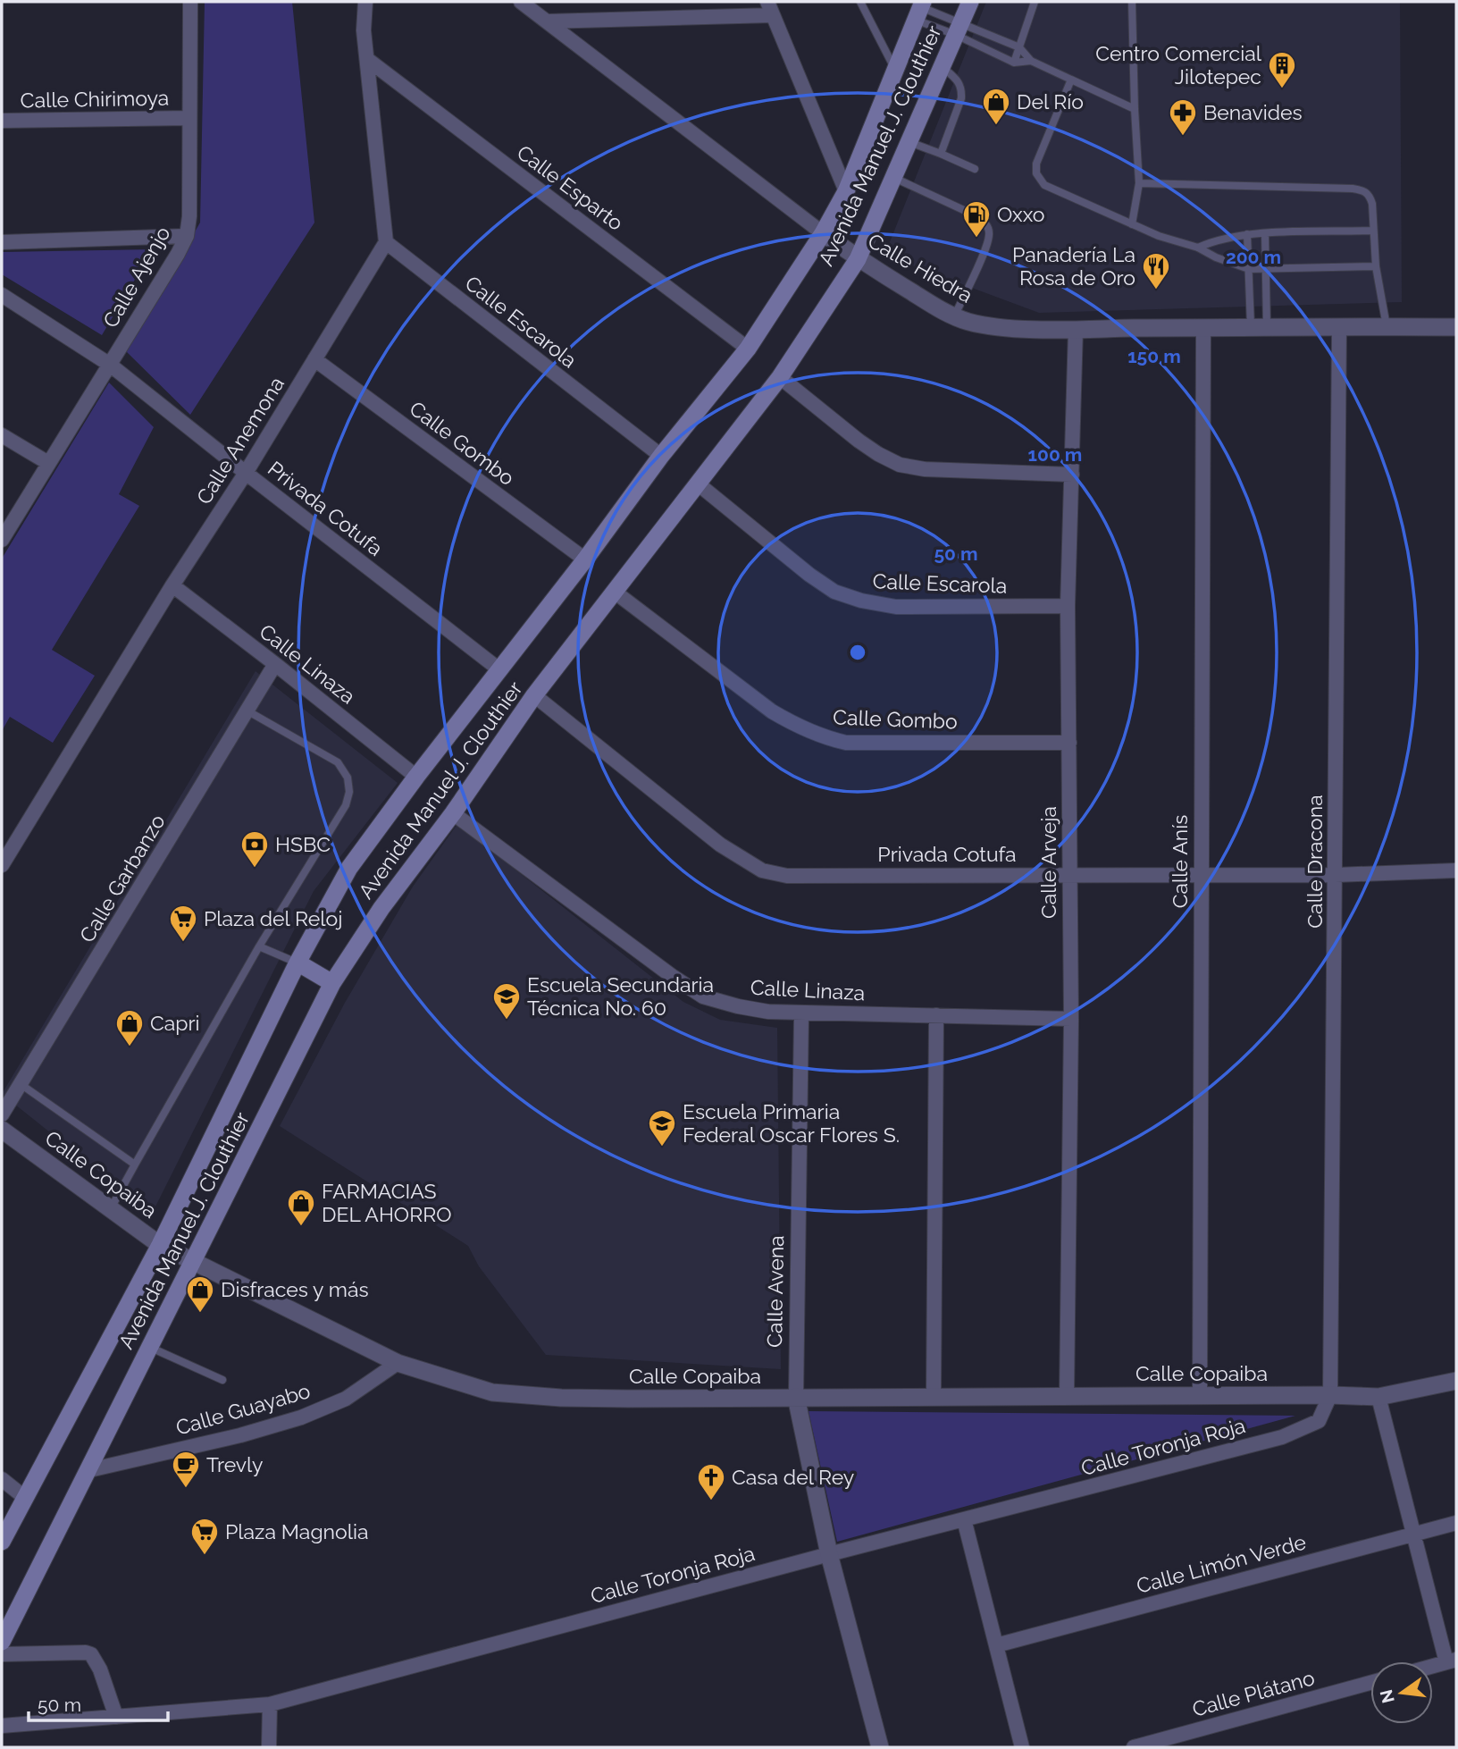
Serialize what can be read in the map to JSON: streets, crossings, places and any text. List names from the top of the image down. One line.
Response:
{"streets":{"main road":["Avenida Manuel J. Clouthier"],"street":["Calle Chirimoya","Calle Esparto","Calle Hiedra","Calle Ajenjo","Calle Escarola","Calle Anemona","Calle Gombo","Privada Cotufa","Calle Linaza","Calle Anís","Calle Dracona","Calle Arveja","Calle Garbanzo","Calle Copaiba","Calle Avena","Calle Guayabo","Calle Toronja Roja","Calle Limón Verde","Calle Plátano"]},"crossings":[["Calle Chirimoya","Calle Ajenjo"],["Avenida Manuel J. Clouthier","Calle Esparto"],["Avenida Manuel J. Clouthier","Calle Hiedra"],["Avenida Manuel J. Clouthier","Calle Escarola"],["Avenida Manuel J. Clouthier","Calle Gombo"],["Avenida Manuel J. Clouthier","Privada Cotufa"],["Avenida Manuel J. Clouthier","Calle Linaza"],["Avenida Manuel J. Clouthier","Calle Copaiba"],["Avenida Manuel J. Clouthier","Calle Guayabo"],["Calle Hiedra","Calle Anís"],["Calle Hiedra","Calle Dracona"],["Calle Hiedra","Calle Arveja"],["Calle Ajenjo","Privada Cotufa"],["Calle Escarola","Calle Anemona"],["Calle Escarola","Calle Arveja"],["Calle Anemona","Calle Gombo"],["Calle Anemona","Privada Cotufa"],["Calle Anemona","Calle Linaza"],["Calle Gombo","Calle Arveja"],["Privada Cotufa","Calle Anís"],["Privada Cotufa","Calle Dracona"],["Privada Cotufa","Calle Arveja"],["Calle Linaza","Calle Arveja"],["Calle Linaza","Calle Garbanzo"],["Calle Linaza","Calle Avena"],["Calle Anís","Calle Copaiba"],["Calle Dracona","Calle Copaiba"],["Calle Dracona","Calle Toronja Roja"],["Calle Arveja","Calle Copaiba"],["Calle Copaiba","Calle Avena"],["Calle Copaiba","Calle Guayabo"],["Calle Copaiba","Calle Toronja Roja"],["Calle Avena","Calle Toronja Roja"]],"places":{"building":["Centro Comercial Jilotepec"],"shop":["Del Río","Capri","FARMACIAS DEL AHORRO","Disfraces y más"],"pharmacy":["Benavides"],"fuel station":["Oxxo"],"restaurant":["Panadería La Rosa de Oro"],"bank":["HSBC"],"supermarket":["Plaza del Reloj","Plaza Magnolia"],"school or university":["Escuela Secundaria Técnica No. 60","Escuela Primaria Federal Oscar Flores S."],"cafe":["Trevly"],"church":["Casa del Rey"]},"scale_bar":"50 m","north":"left","rings":["200 m","150 m","100 m","50 m"]}
